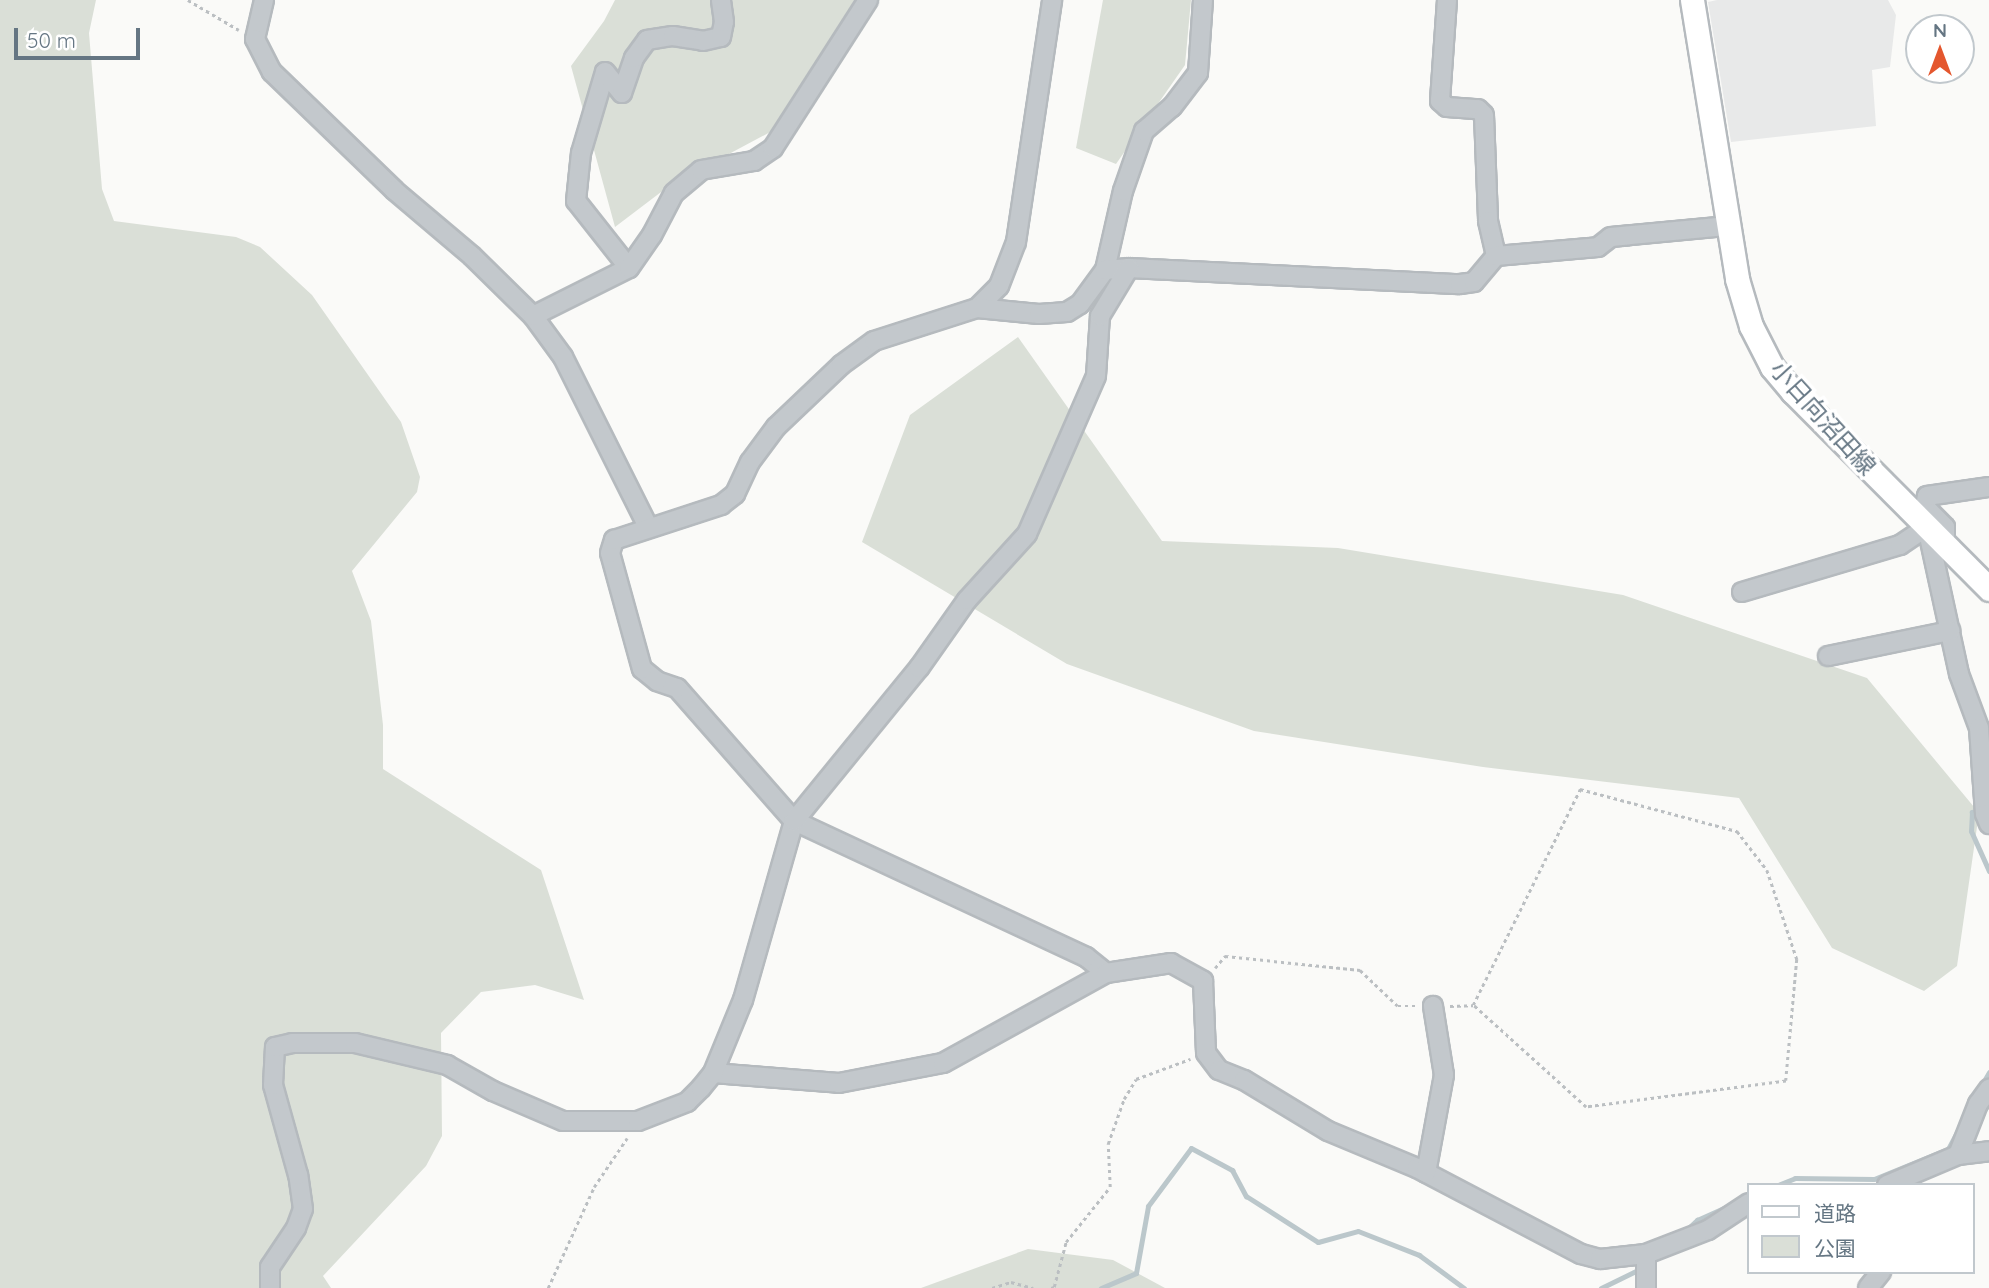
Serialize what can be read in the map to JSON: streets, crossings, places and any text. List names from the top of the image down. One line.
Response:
{"streets":{"main road":["小日向沼田線"]},"legend":["道路","公園"],"scale_bar":"50 m","north":"top"}
